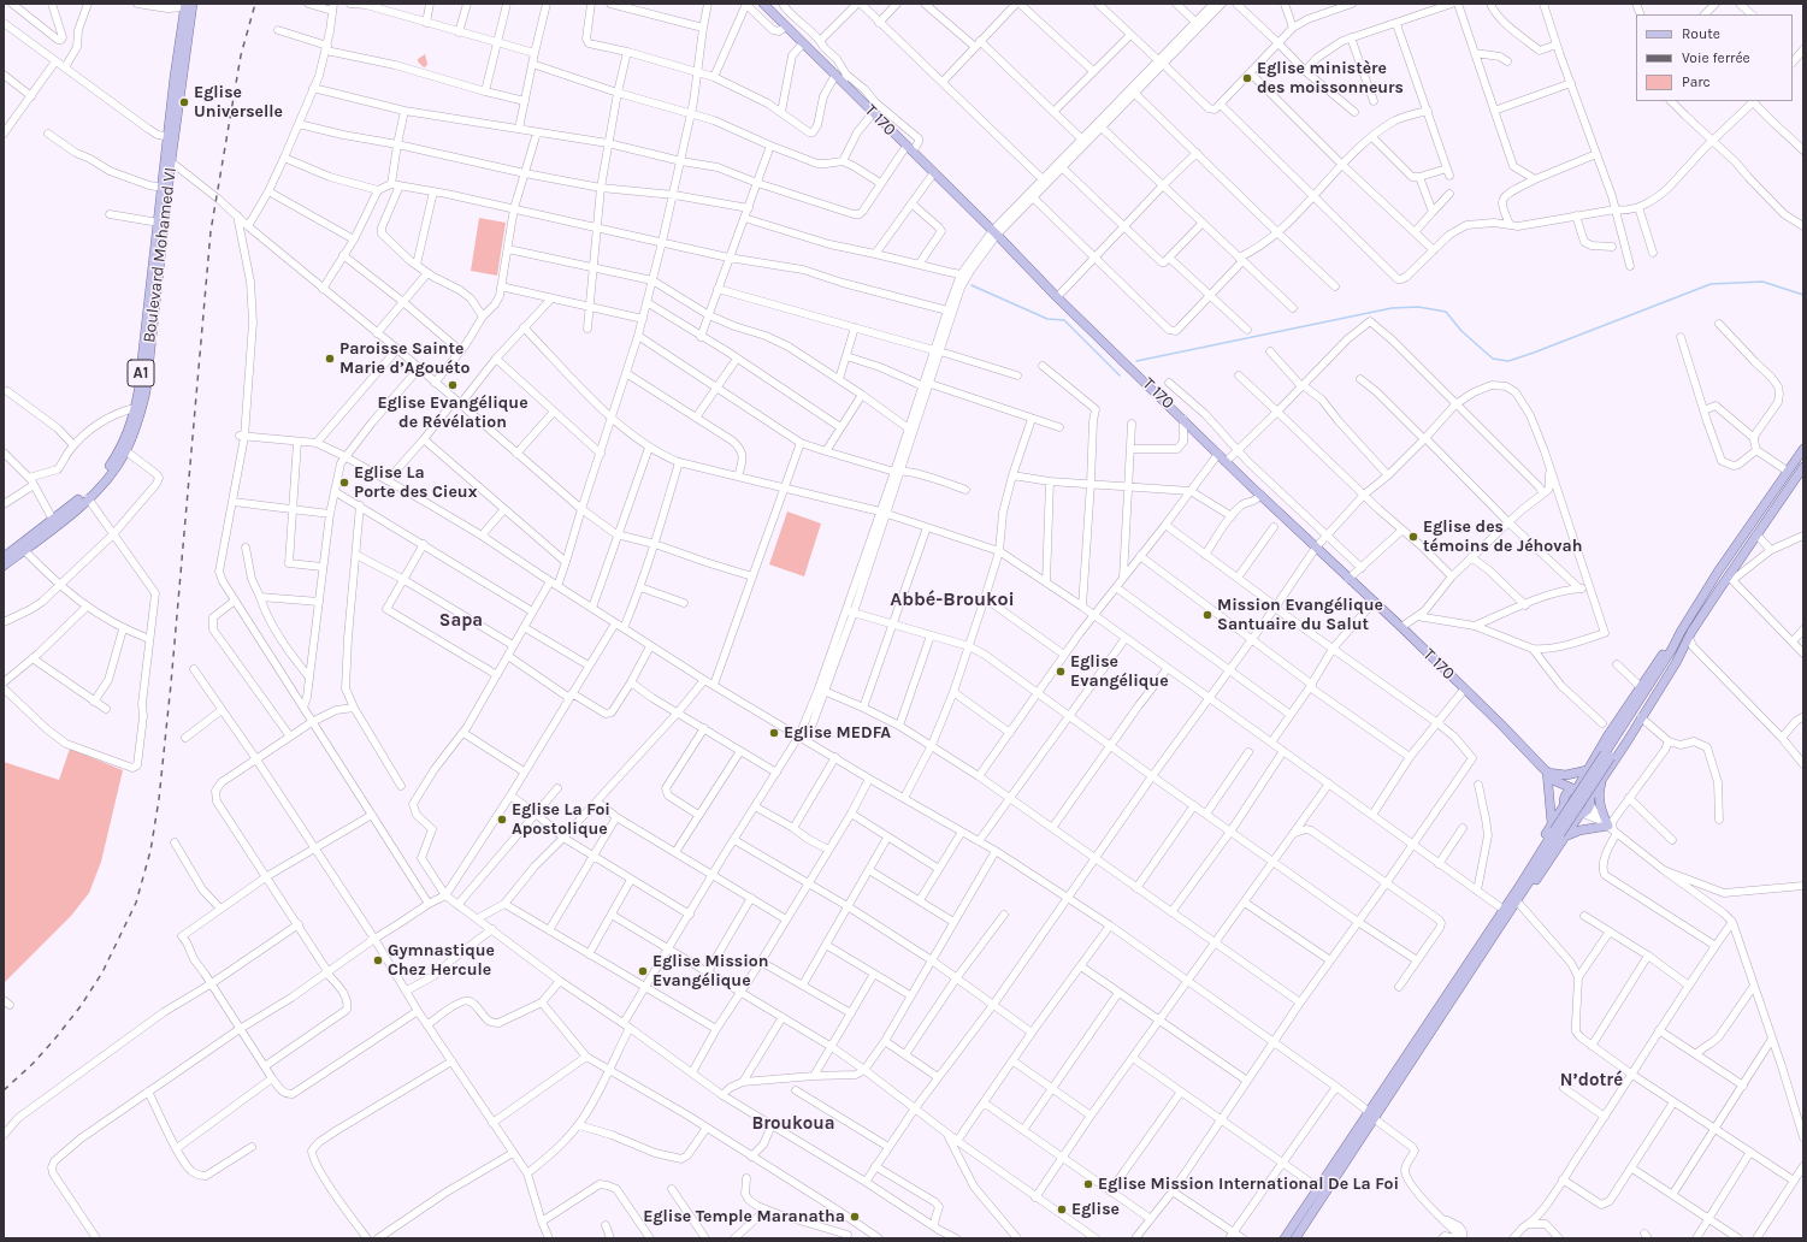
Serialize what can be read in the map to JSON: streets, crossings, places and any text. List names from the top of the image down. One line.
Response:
{"streets":{"main road":["T 170","Boulevard Mohamed VI","A1"]},"districts":["Abbé-Broukoi","Sapa","N’dotré","Broukoua"],"places":["Eglise ministère des moissonneurs","Eglise Universelle","Paroisse Sainte Marie d’Agouéto","Eglise Evangélique de Révélation","Eglise La Porte des Cieux","Eglise des témoins de Jéhovah","Mission Evangélique Santuaire du Salut","Eglise Evangélique","Eglise MEDFA","Eglise La Foi Apostolique","Gymnastique Chez Hercule","Eglise Mission Evangélique","Eglise Mission International De La Foi","Eglise","Eglise Temple Maranatha"],"legend":["Route","Voie ferrée","Parc"]}
